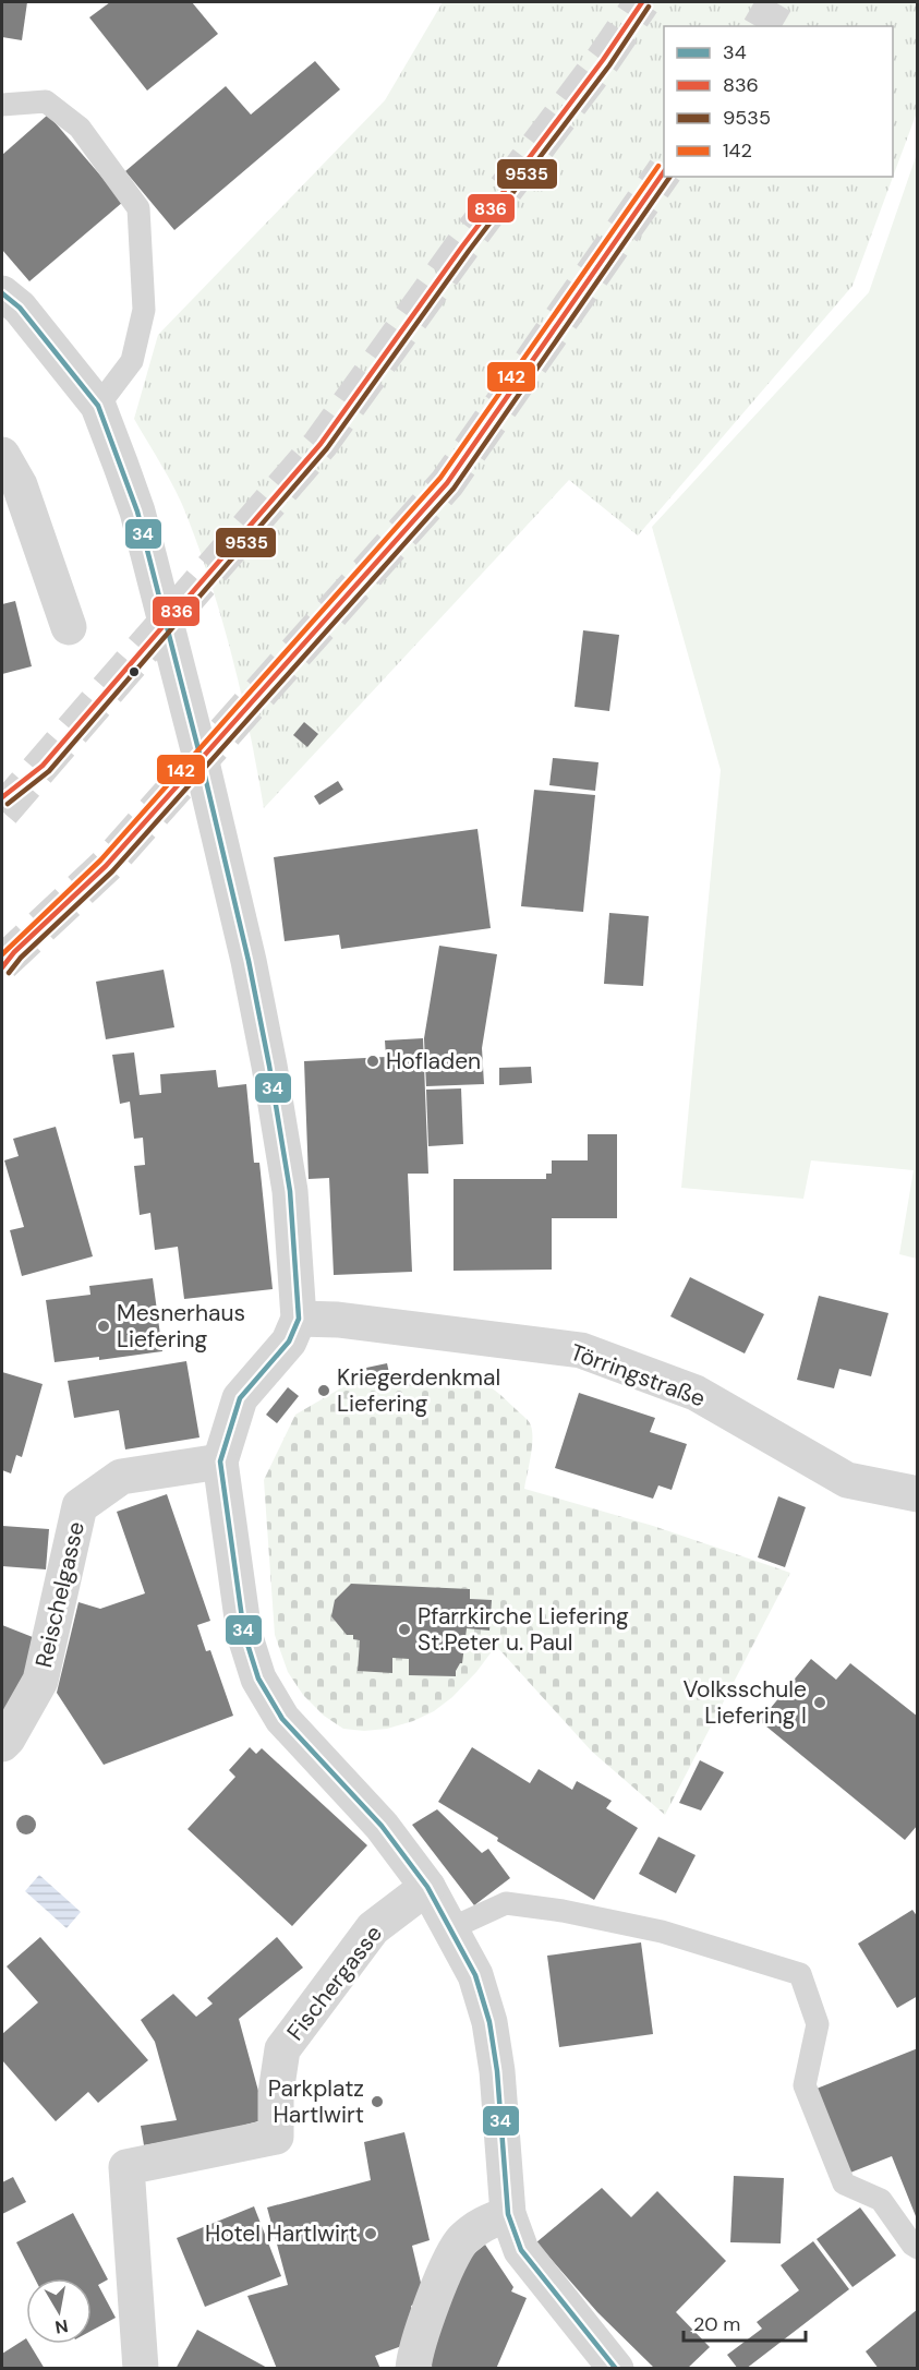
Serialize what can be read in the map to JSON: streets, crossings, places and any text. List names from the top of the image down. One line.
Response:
{"streets":{"street":["Törringstraße","Reischelgasse","Fischergasse"]},"places":["Hofladen","Mesnerhaus Liefering","Kriegerdenkmal Liefering","Pfarrkirche Liefering St.Peter u. Paul","Volksschule Liefering I","Parkplatz Hartlwirt","Hotel Hartlwirt"],"lines":["transit line 836","transit line 9535","transit line 142","transit line 34"],"legend":["34","836","9535","142"],"scale_bar":"20 m","north":"bottom"}
